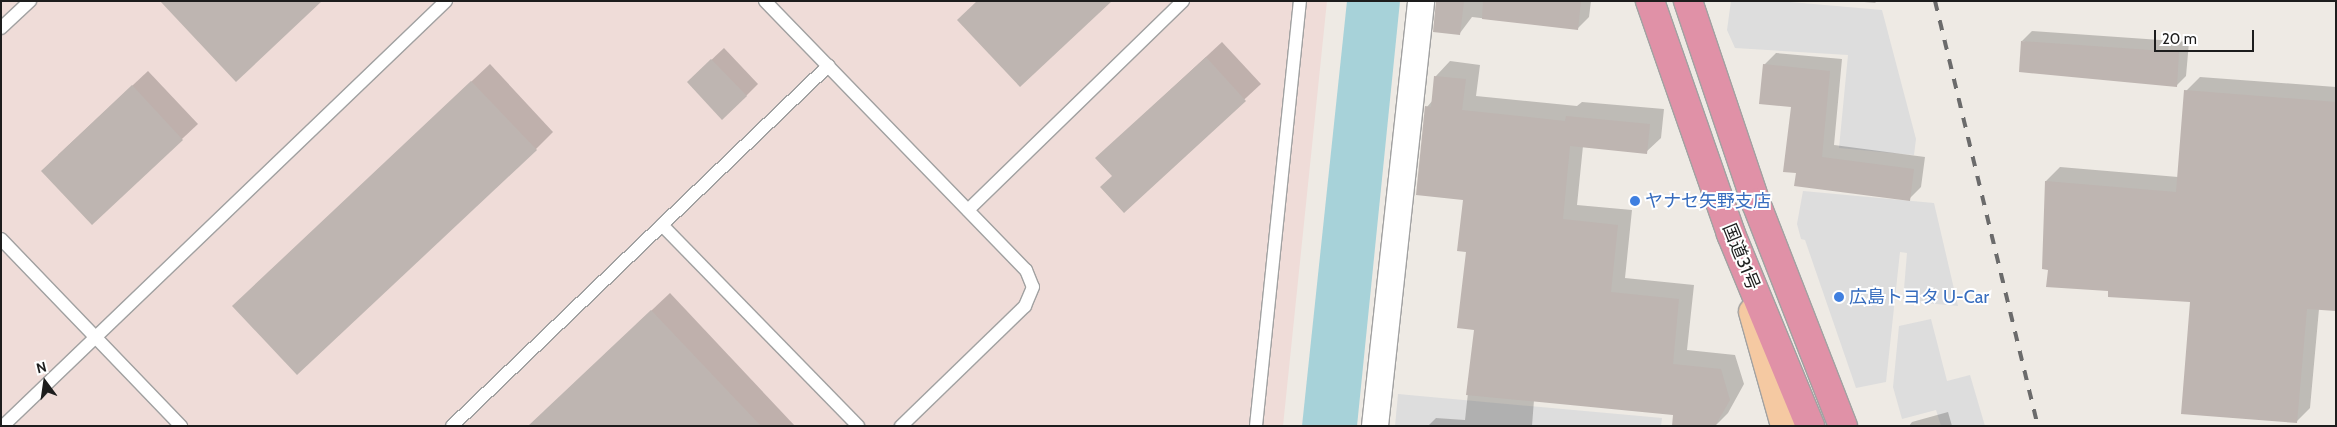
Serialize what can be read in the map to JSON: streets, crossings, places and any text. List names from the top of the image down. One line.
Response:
{"streets":{"highway":["国道31号"]},"places":["ヤナセ矢野支店","広島トヨタ U-Car"],"scale_bar":"20 m","north":"top"}
